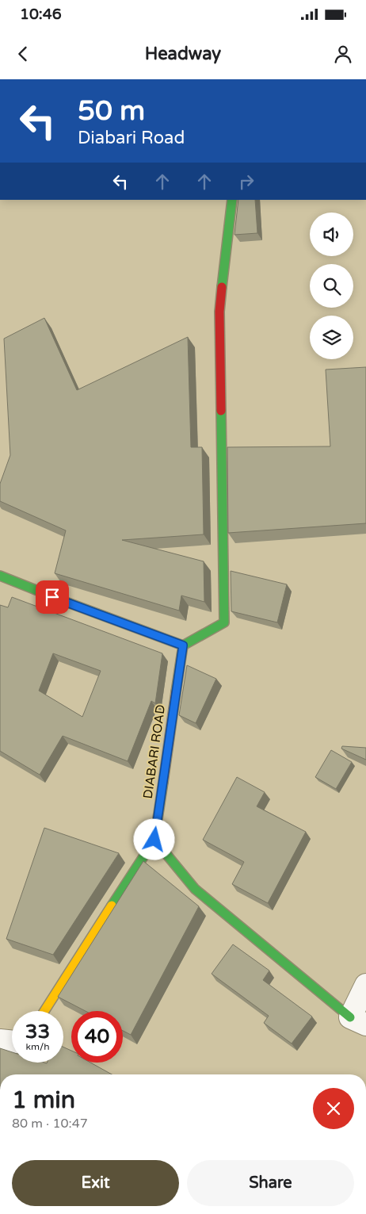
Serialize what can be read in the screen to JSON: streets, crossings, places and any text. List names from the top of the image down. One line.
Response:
{"streets":{"street":["DIABARI ROAD"]},"page":{"status":"10:46","header":"Headway","turn":["50 m","Diabari Road"],"speed":"33 km/h","limit":"40","heading":["1 min","80 m · 10:47"],"buttons":["Exit","Share"]}}
